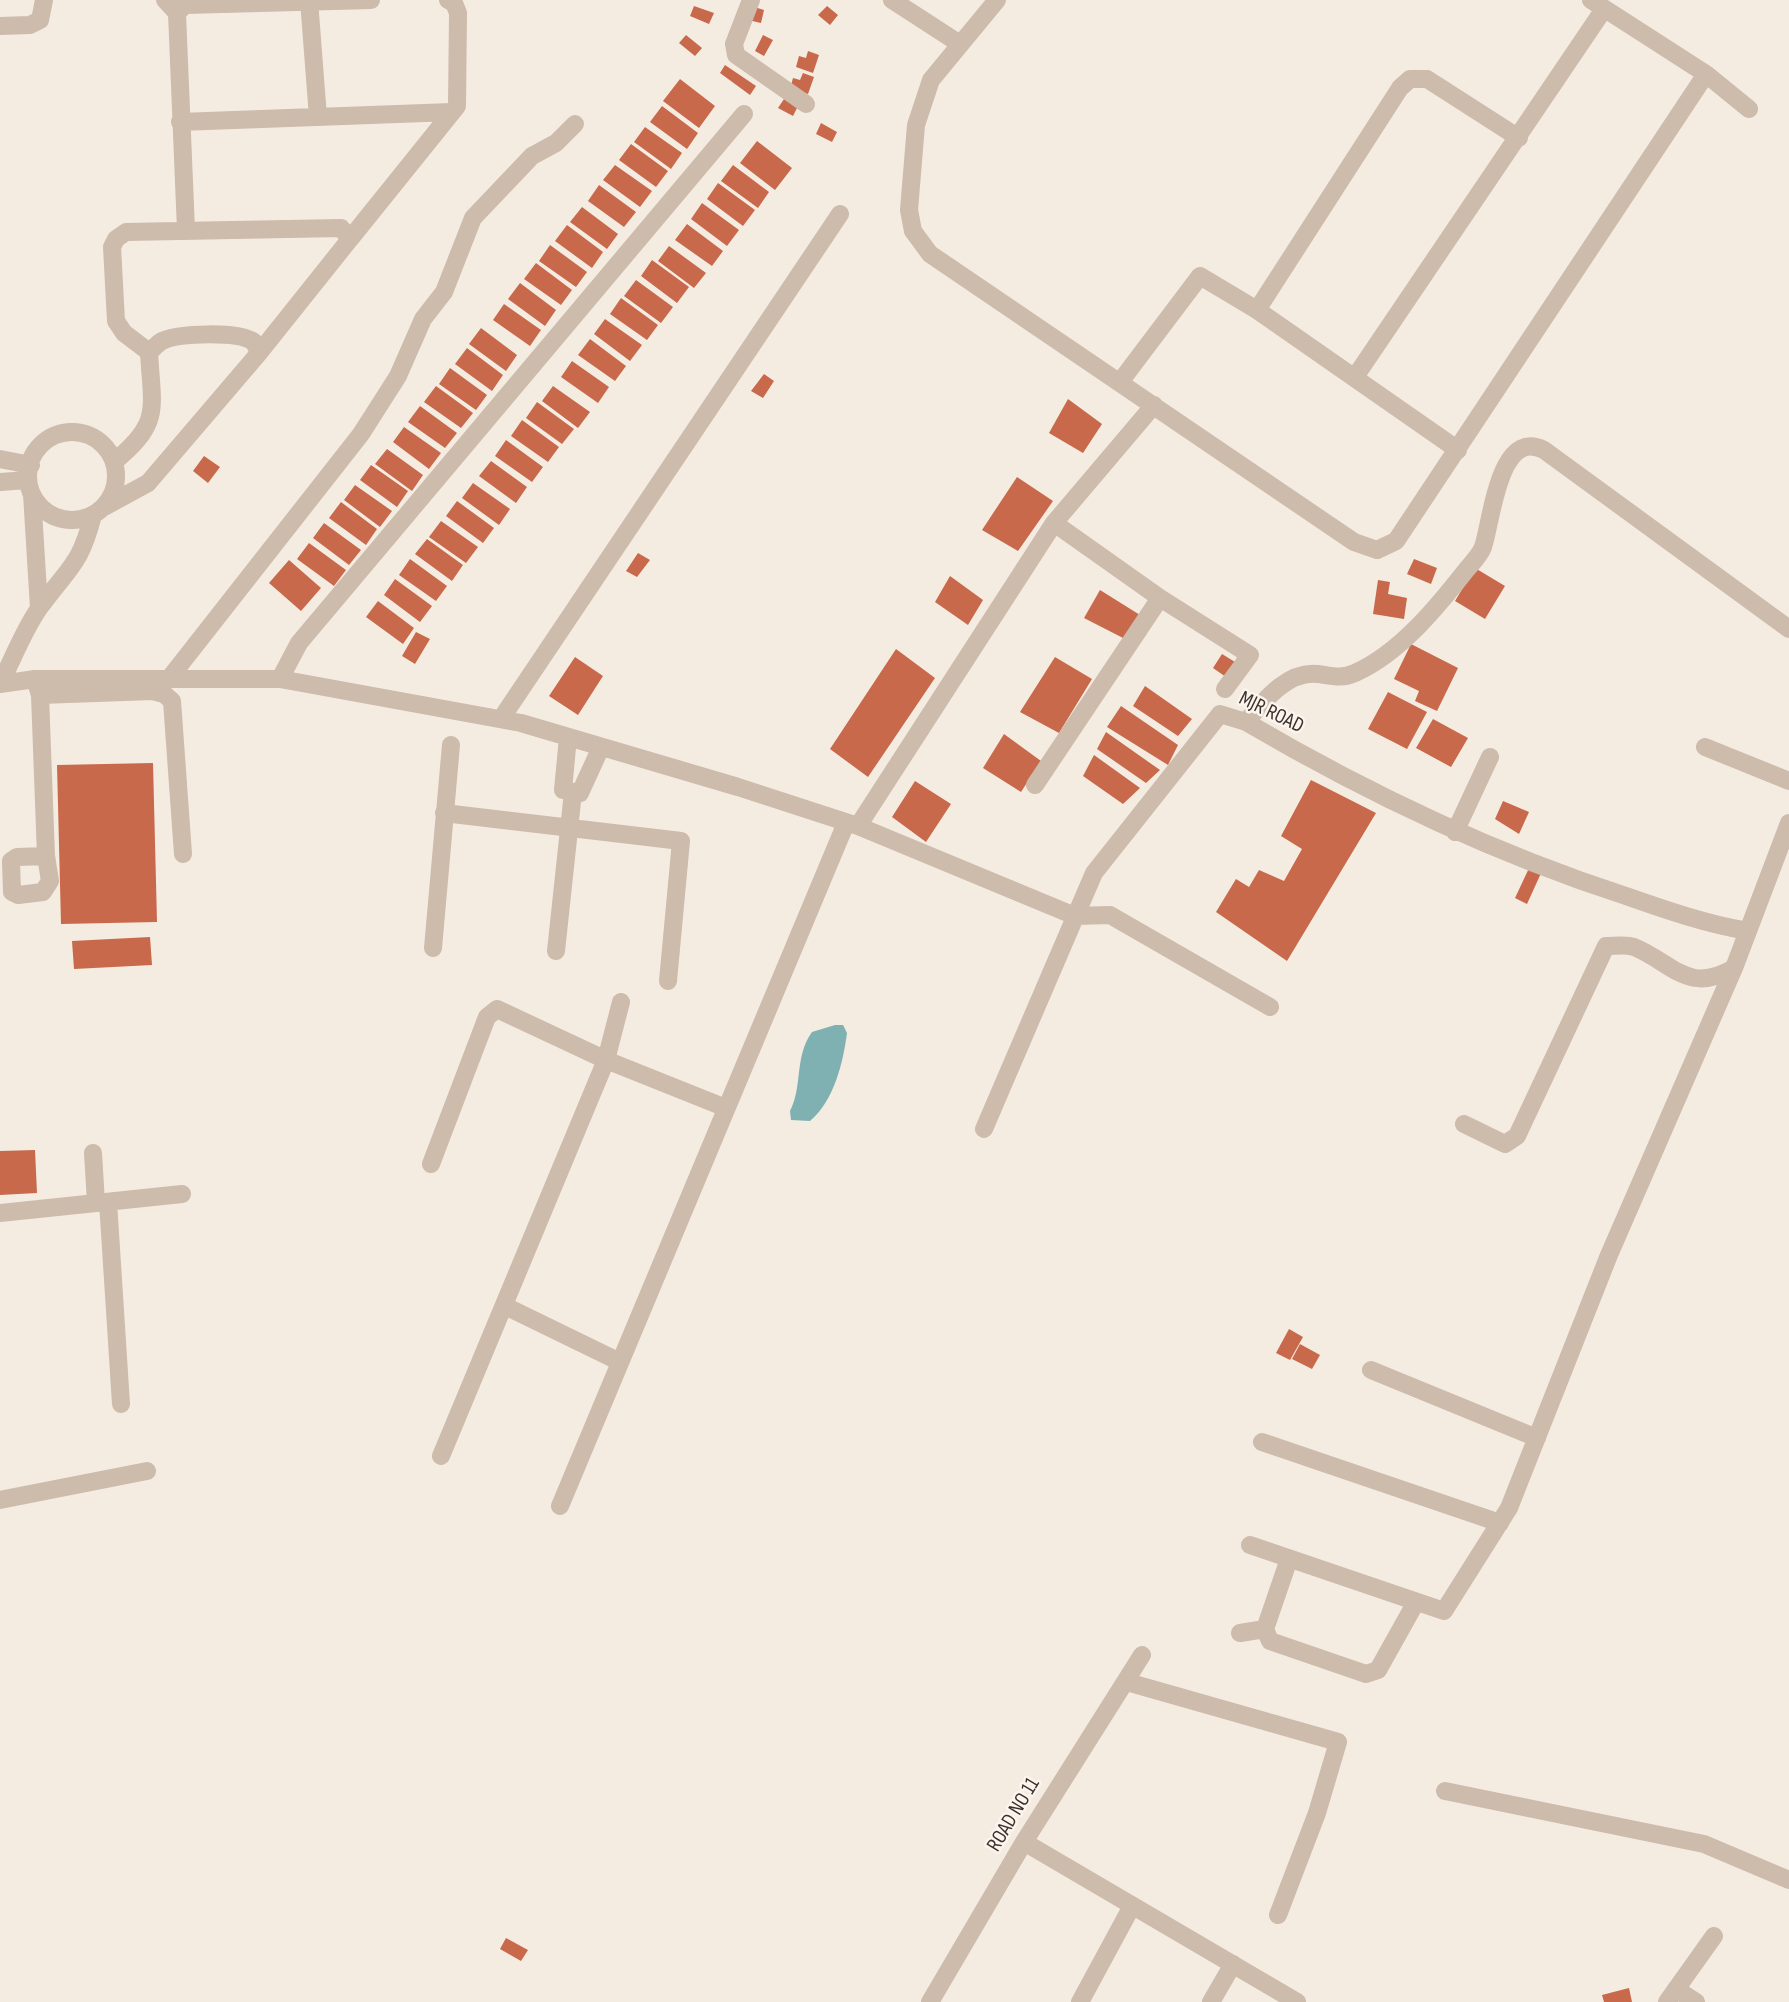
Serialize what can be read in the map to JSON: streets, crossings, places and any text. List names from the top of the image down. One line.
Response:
{"streets":{"street":["MJR ROAD","ROAD NO 11"]}}
